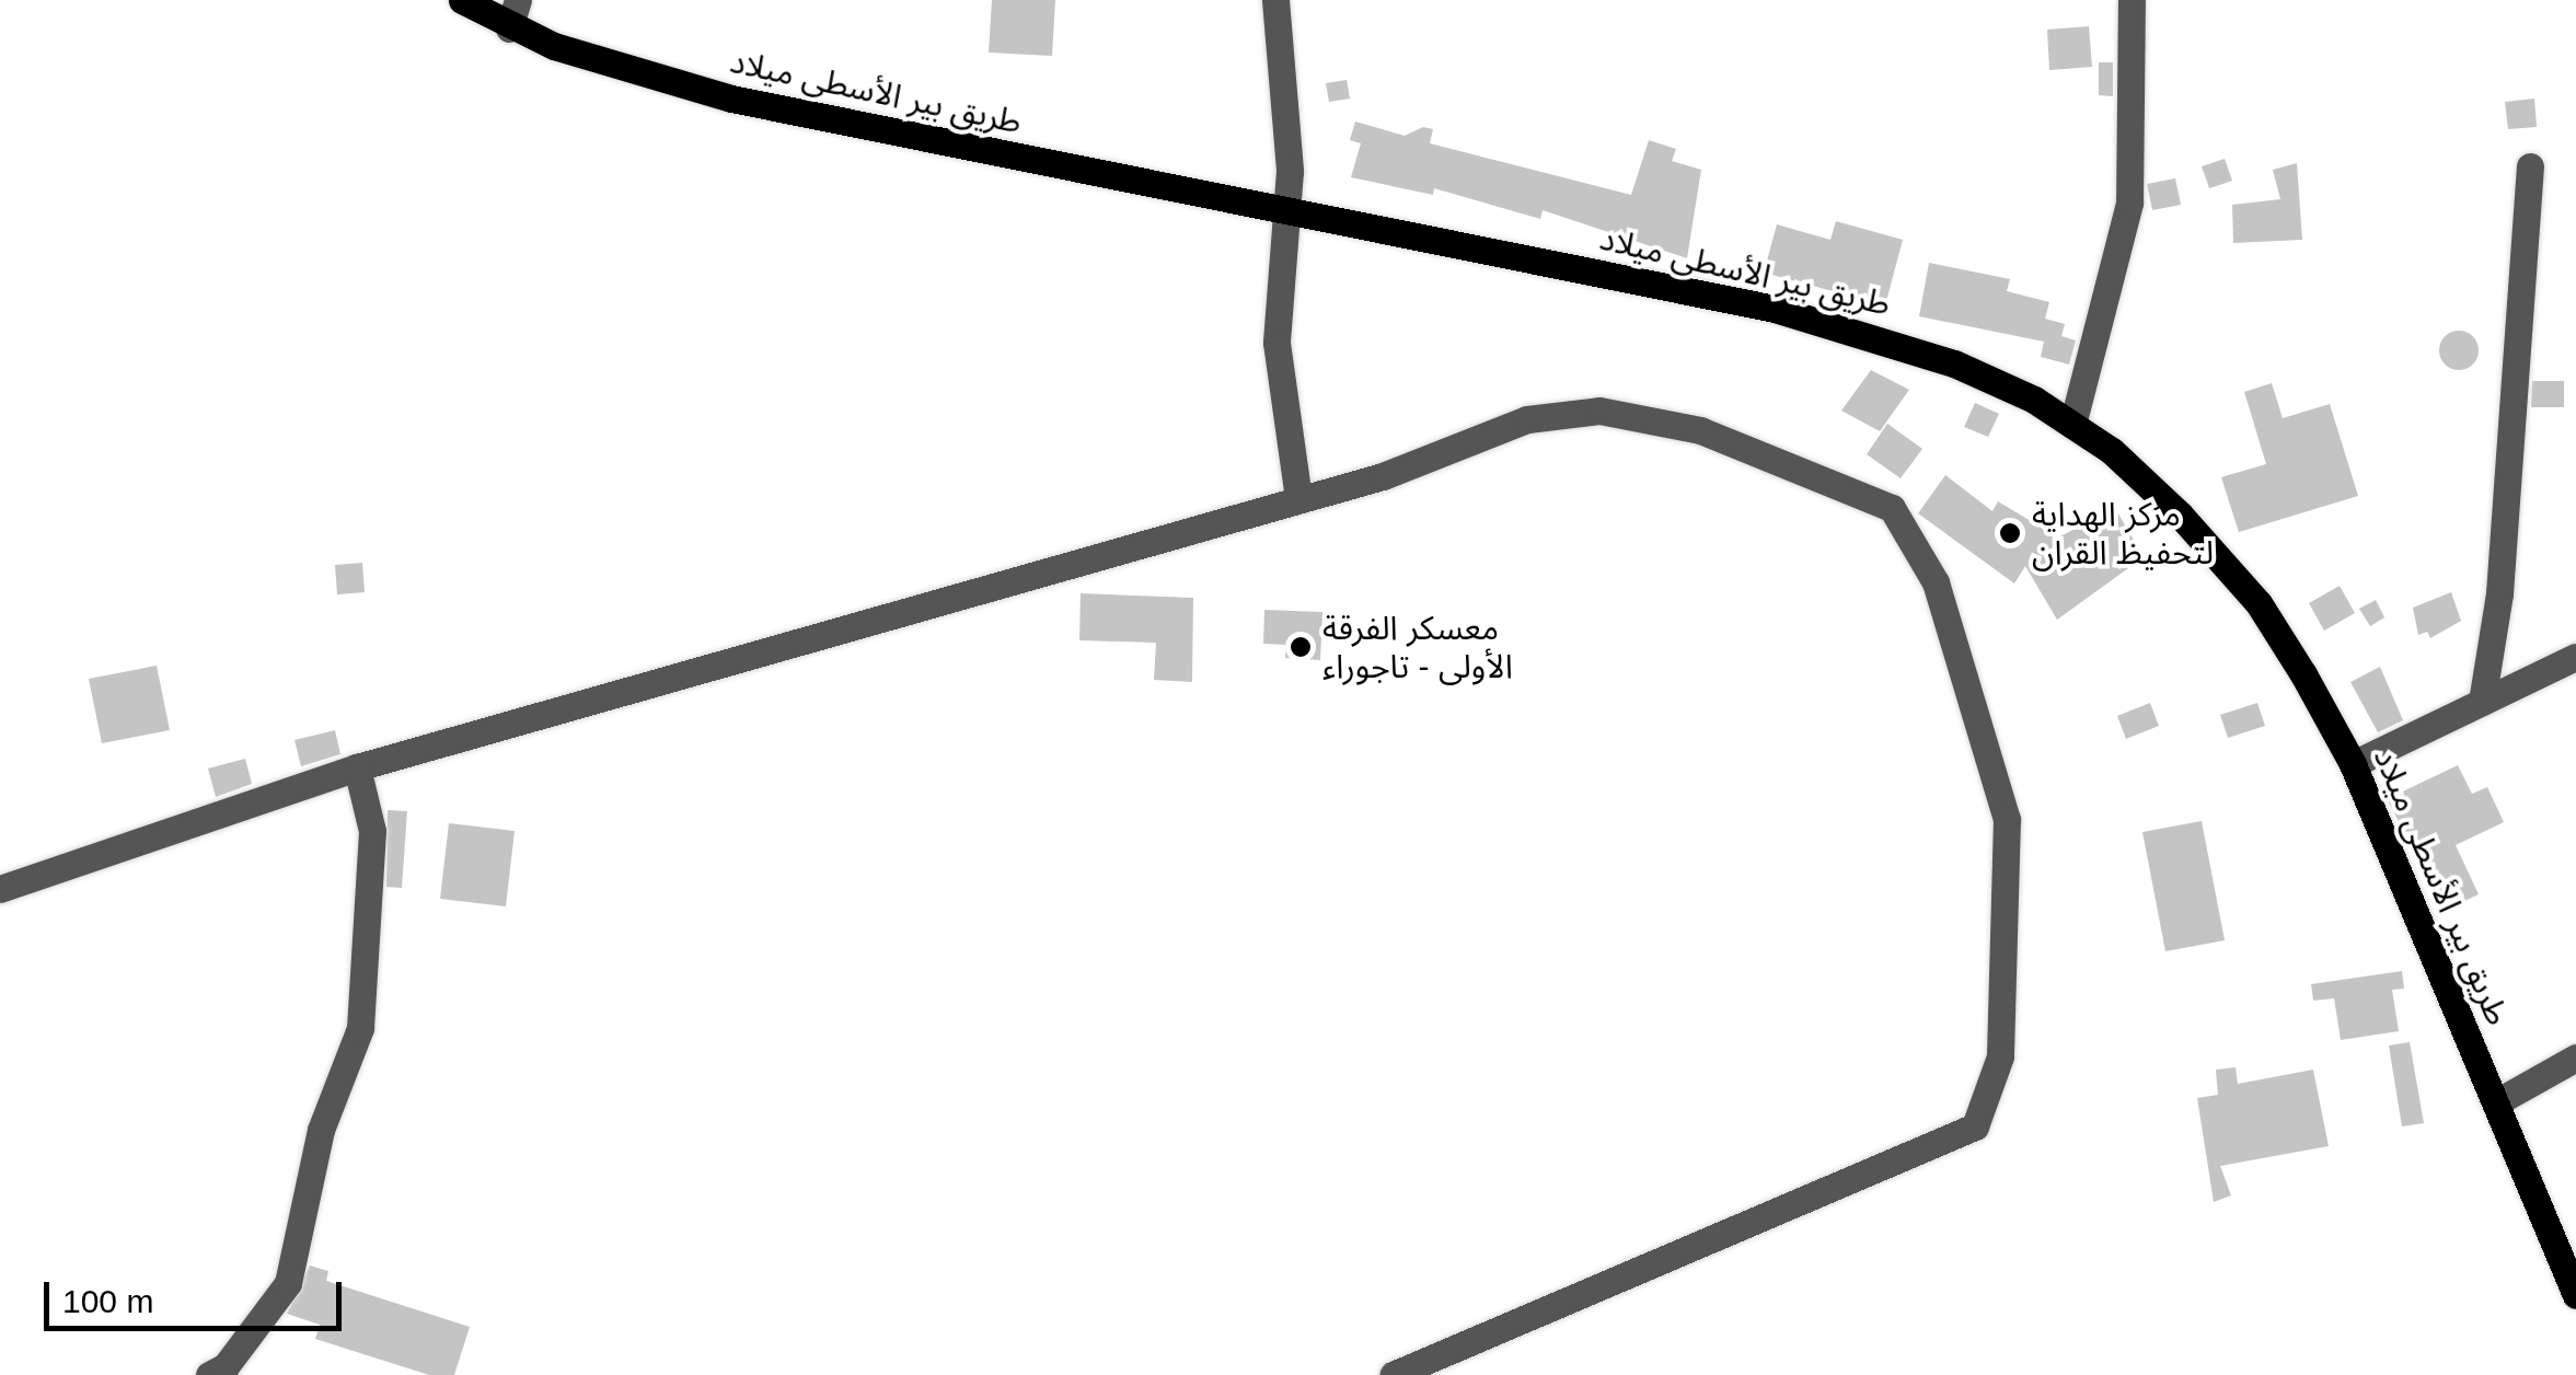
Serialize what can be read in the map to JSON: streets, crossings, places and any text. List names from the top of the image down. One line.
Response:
{"streets":{"main road":["طريق بير الأسطى ميلاد"]},"places":["مركز الهداية لتحفيظ القران","معسكر الفرقة الأولى - تاجوراء"],"scale_bar":"100 m"}
